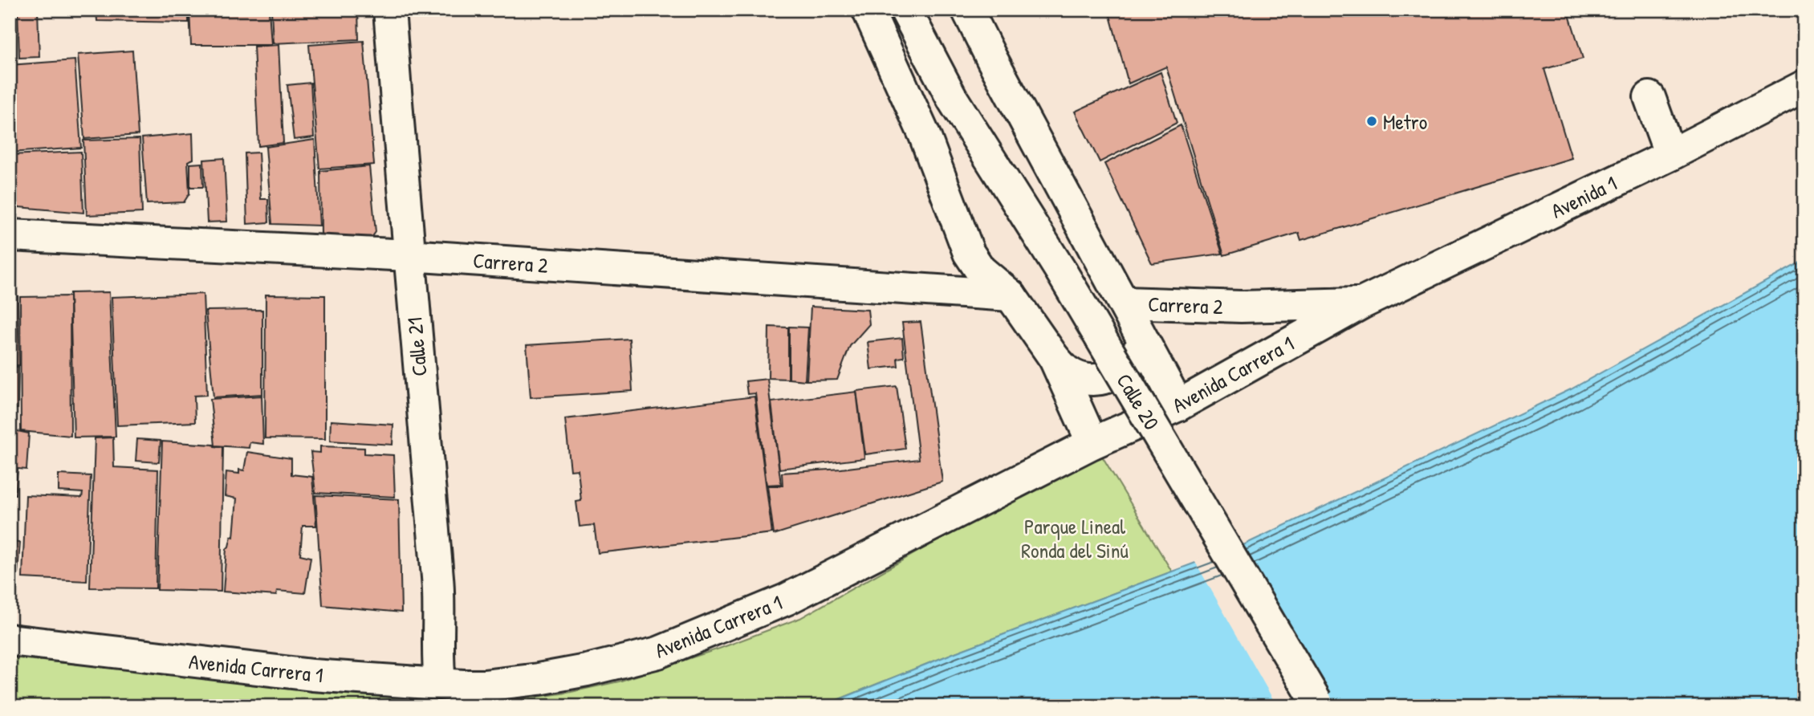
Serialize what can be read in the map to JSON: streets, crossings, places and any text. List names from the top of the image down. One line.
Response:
{"streets":{"street":["Avenida 1","Carrera 2","Calle 21","Avenida Carrera 1","Calle 20"]},"crossings":[["Avenida 1","Carrera 2"],["Avenida 1","Avenida Carrera 1"],["Carrera 2","Calle 21"],["Carrera 2","Avenida Carrera 1"],["Calle 21","Avenida Carrera 1"]],"parks":["Parque Lineal Ronda del Sinú"],"places":["Metro"]}
